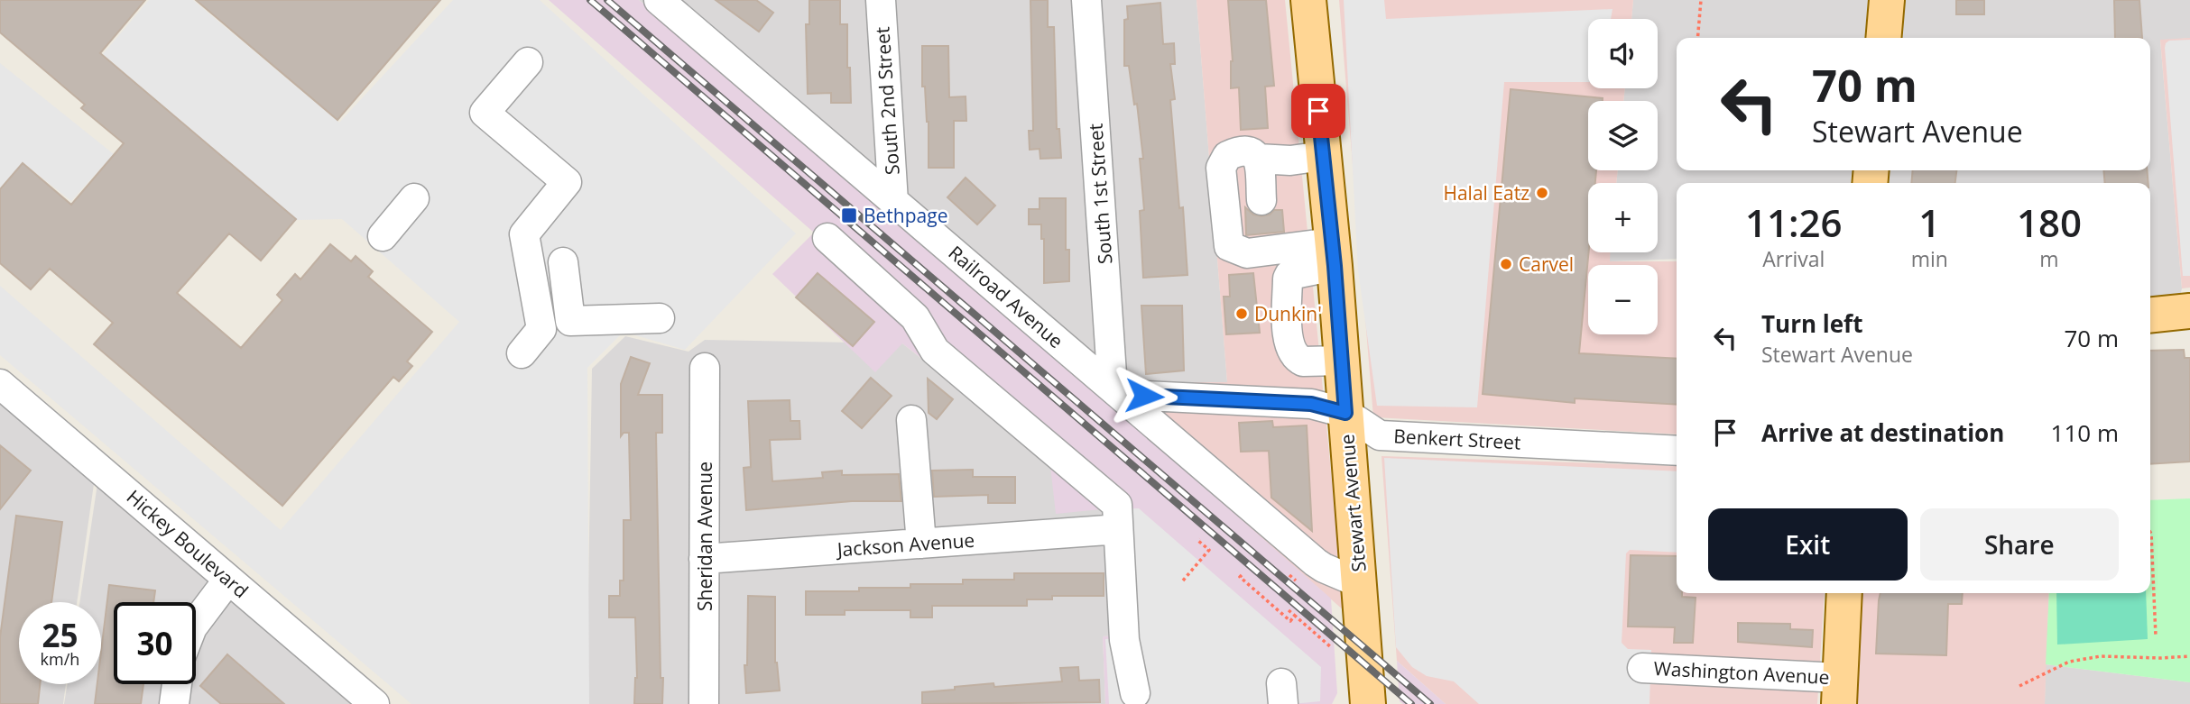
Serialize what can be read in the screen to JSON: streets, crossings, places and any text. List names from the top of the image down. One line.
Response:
{"streets":{"main road":["Stewart Avenue"],"street":["South 2nd Street","South 1st Street","Railroad Avenue","Benkert Street","Sheridan Avenue","Hickey Boulevard","Jackson Avenue","Washington Avenue"]},"crossings":[["South 2nd Street","Railroad Avenue"],["South 1st Street","Railroad Avenue"],["South 1st Street","Benkert Street"],["Railroad Avenue","Benkert Street"],["Railroad Avenue","Stewart Avenue"],["Benkert Street","Stewart Avenue"],["Sheridan Avenue","Jackson Avenue"]],"places":{"other":["Halal Eatz","Carvel","Dunkin'"],"transit":["Bethpage"]},"page":{"map_buttons":["+","−"],"turn":["70 m","Stewart Avenue"],"eta":["11:26","Arrival","1","min","180","m"],"list":[{"name":"Turn left","note":"Stewart Avenue","value":"70 m"},{"name":"Arrive at destination","value":"110 m"}],"buttons":["Exit","Share"],"speed":"25 km/h","limit":"30"}}
